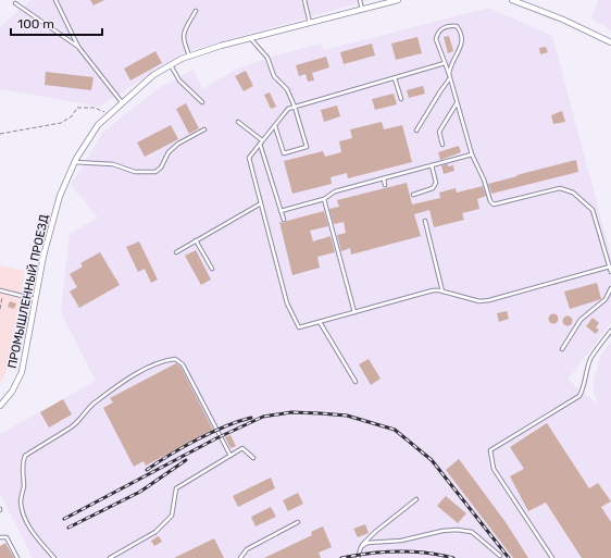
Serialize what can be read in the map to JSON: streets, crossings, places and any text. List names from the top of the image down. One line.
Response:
{"streets":{"street":["ПРОМЫШЛЕННЫЙ ПРОЕЗД"]},"scale_bar":"100 m"}
